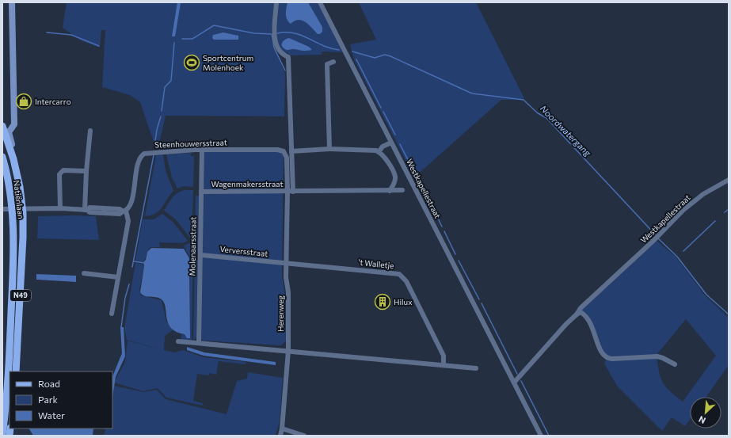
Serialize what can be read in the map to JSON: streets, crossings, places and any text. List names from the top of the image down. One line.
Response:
{"streets":{"main road":["Natiënlaan","N49"],"street":["Steenhouwersstraat","Wagenmakersstraat","Westkapellestraat","Molenaarsstraat","Verversstraat","'t Walletje","Herenweg"]},"crossings":[["Steenhouwersstraat","Wagenmakersstraat"],["Steenhouwersstraat","Molenaarsstraat"],["Steenhouwersstraat","Herenweg"],["Wagenmakersstraat","Molenaarsstraat"],["Wagenmakersstraat","Herenweg"],["Molenaarsstraat","Verversstraat"],["Verversstraat","'t Walletje"],["Verversstraat","Herenweg"],["'t Walletje","Herenweg"]],"water":["Noordwatergang"],"places":{"sports":["Sportcentrum Molenhoek"],"shop":["Intercarro"],"building":["Hilux"]},"legend":["Road","Park","Water"],"north":"bottom left"}
